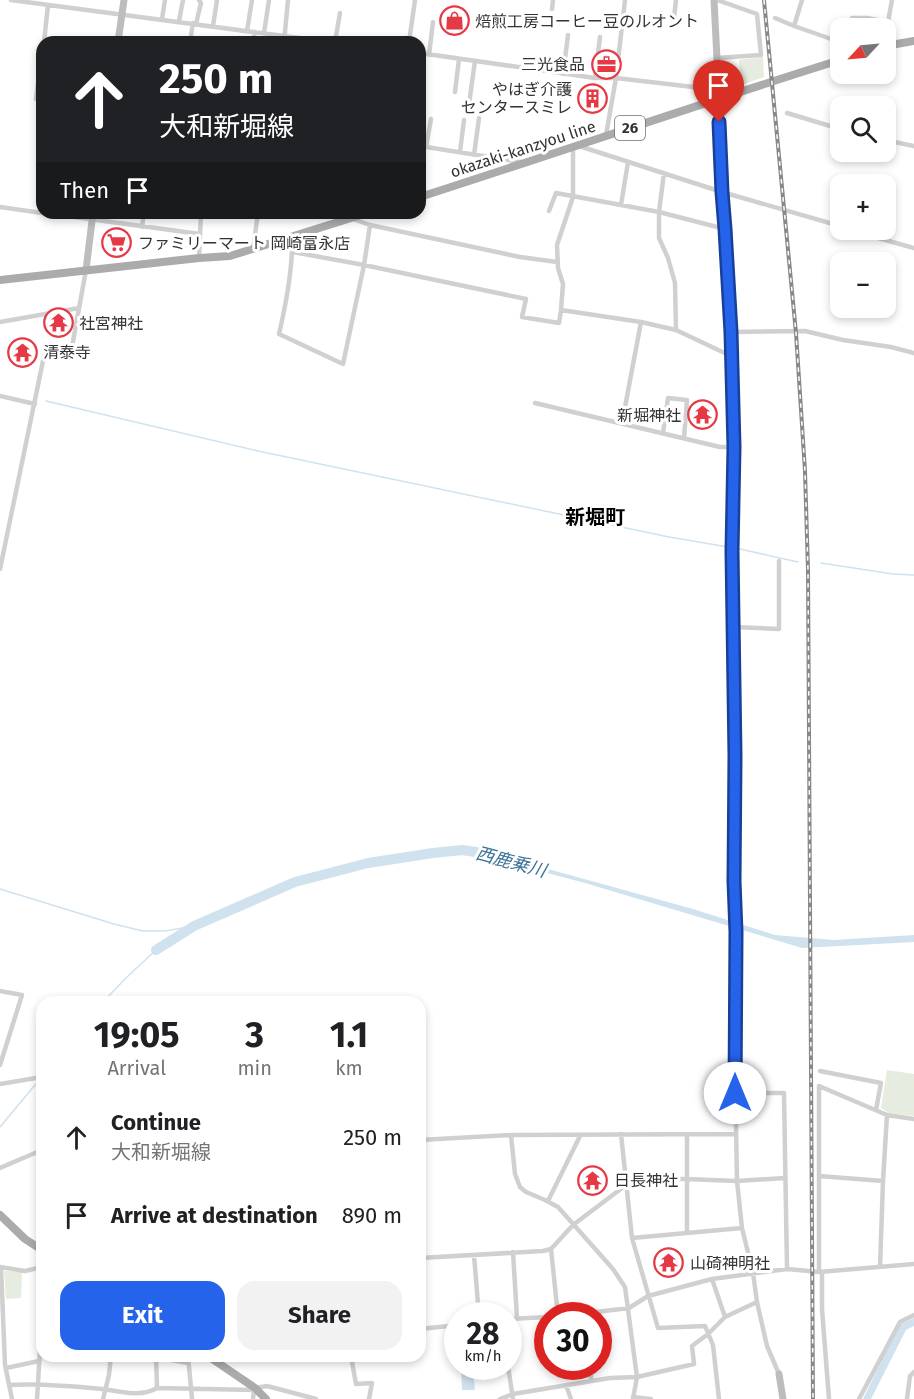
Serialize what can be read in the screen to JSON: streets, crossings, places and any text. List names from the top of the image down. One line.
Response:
{"streets":{"main road":["26","okazaki-kanzyou line"]},"districts":["新堀町"],"water":["西鹿乗川"],"places":{"shop":["焙煎工房コーヒー豆のルオント"],"office":["三光食品"],"building":["やはぎ介護 センタースミレ"],"supermarket":["ファミリーマート 岡崎富永店"],"temple":["社宮神社","清泰寺","新堀神社","日長神社","山碕神明社"]},"north":"bottom left","page":{"map_buttons":["+","−"],"turn":["250 m","大和新堀線"],"then":"Then","eta":["19:05","Arrival","3","min","1.1","km"],"list":[{"name":"Continue","note":"大和新堀線","value":"250 m"},{"name":"Arrive at destination","value":"890 m"}],"buttons":["Exit","Share"],"speed":"28 km/h","limit":"30"}}
